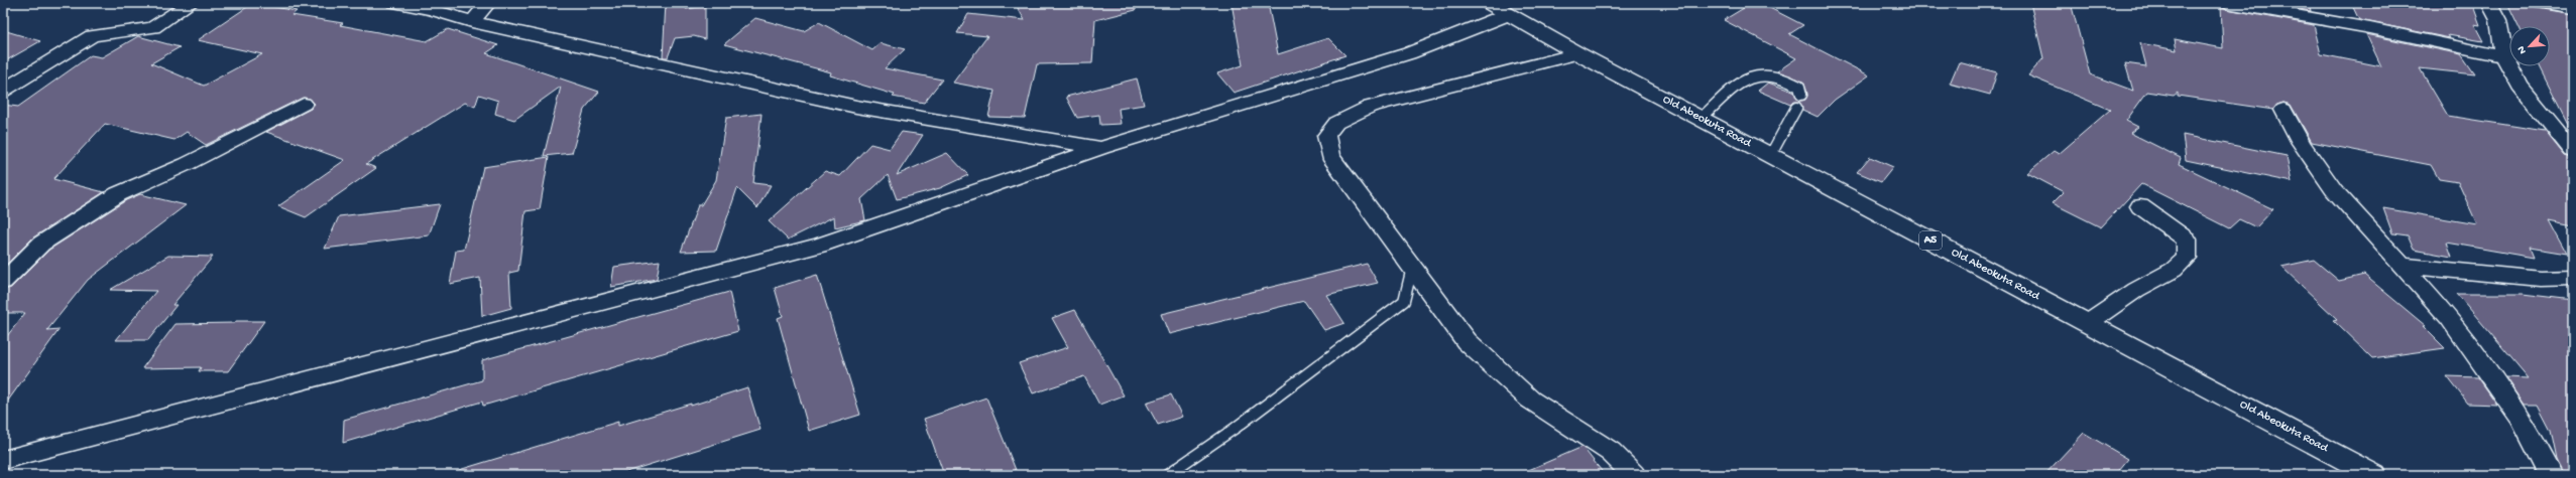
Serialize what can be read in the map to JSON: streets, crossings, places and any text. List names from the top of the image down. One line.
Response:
{"streets":{"highway":["Old Abeokuta Road","A5"]},"north":"bottom left"}
